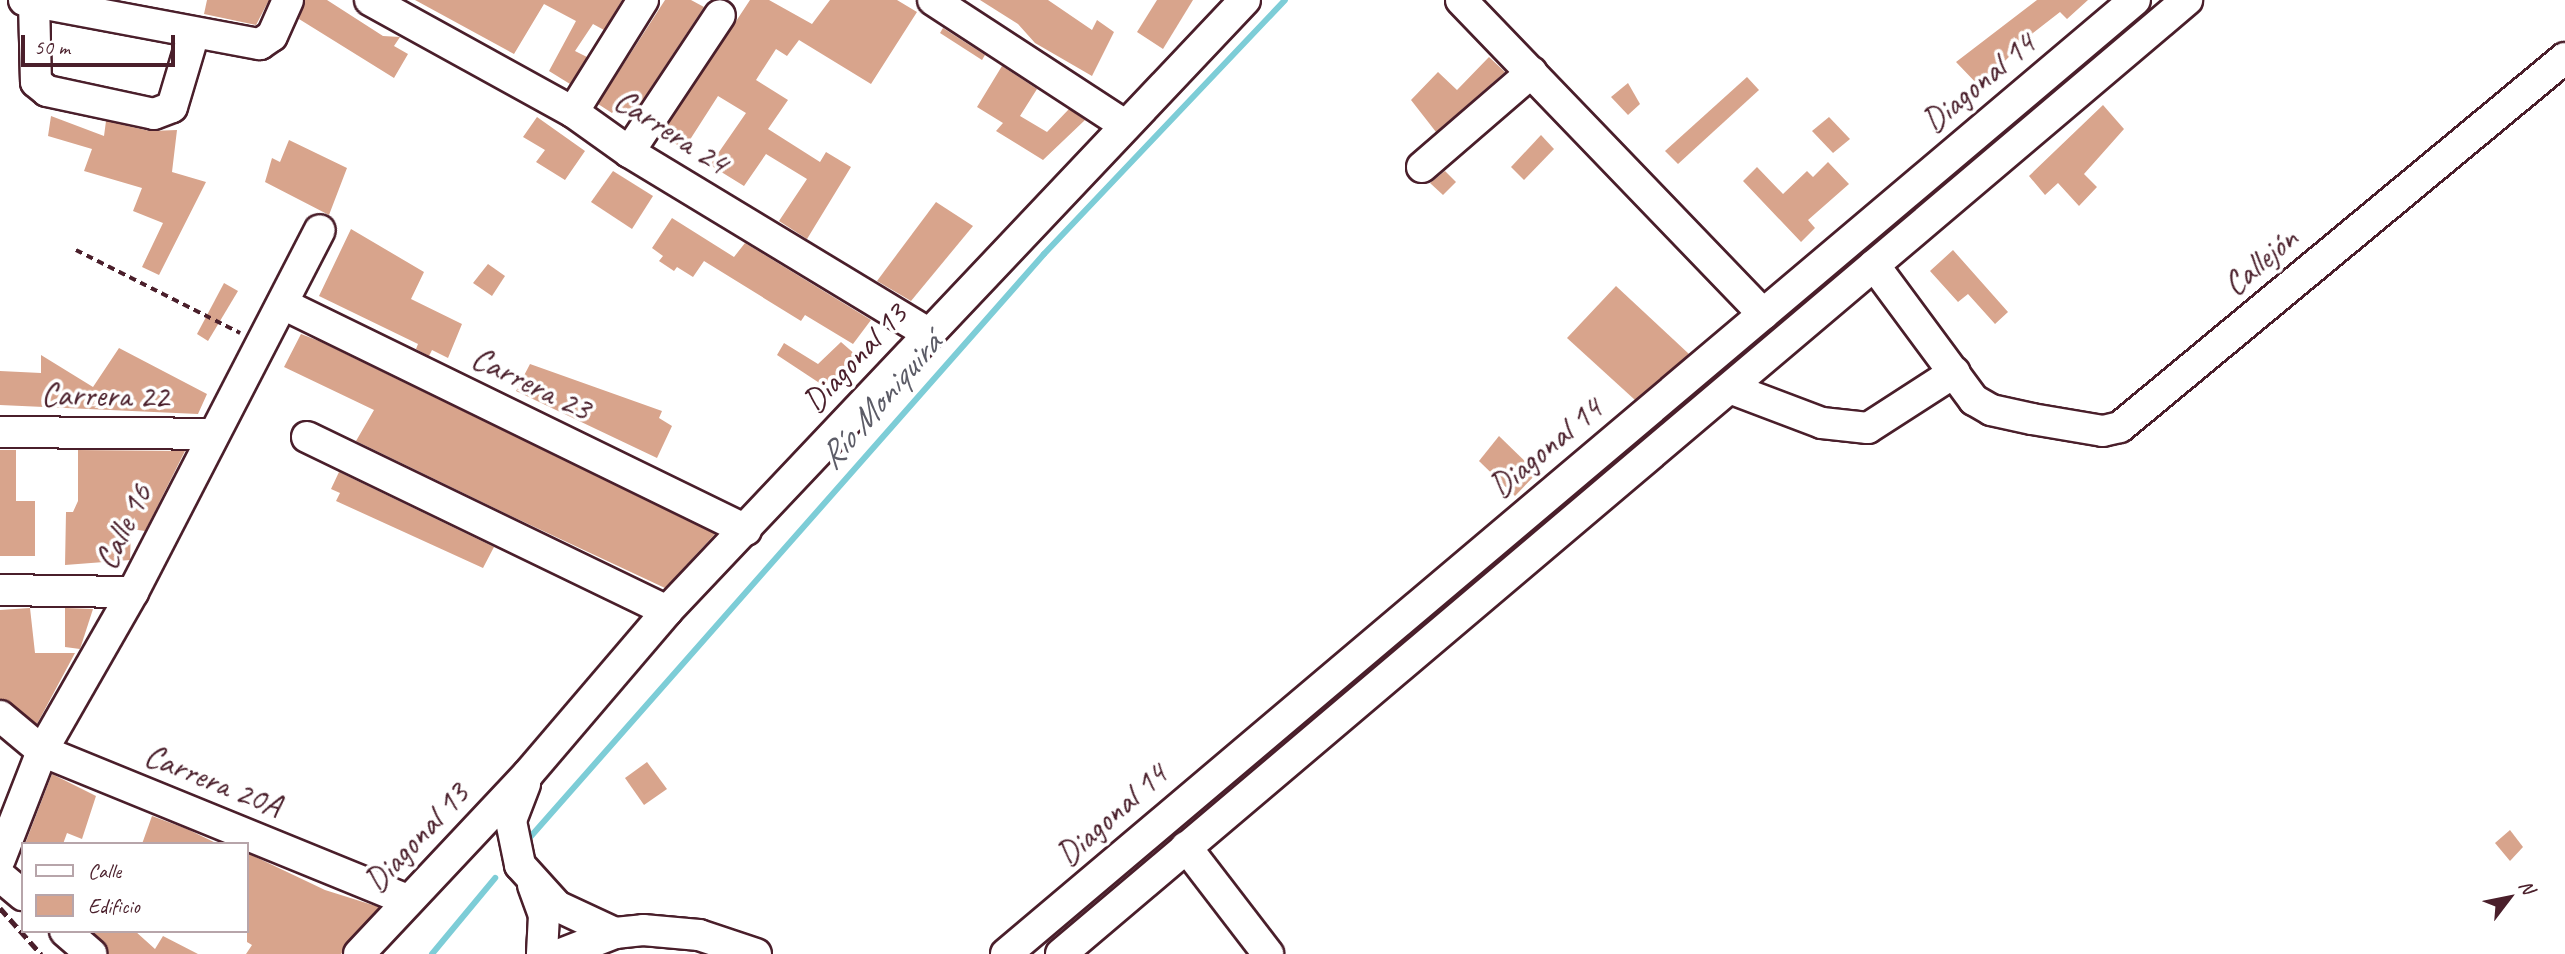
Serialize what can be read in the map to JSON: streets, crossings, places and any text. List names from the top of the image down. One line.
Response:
{"streets":{"street":["Diagonal 14","Carrera 24","Callejón","Diagonal 13","Carrera 23","Carrera 22","Calle 16","Carrera 20A"]},"crossings":[["Carrera 24","Diagonal 13"],["Diagonal 13","Carrera 23"],["Diagonal 13","Carrera 20A"],["Carrera 23","Calle 16"],["Carrera 22","Calle 16"],["Calle 16","Carrera 20A"]],"water":["Río Moniquirá"],"legend":["Calle","Edificio"],"scale_bar":"50 m","north":"top right"}
